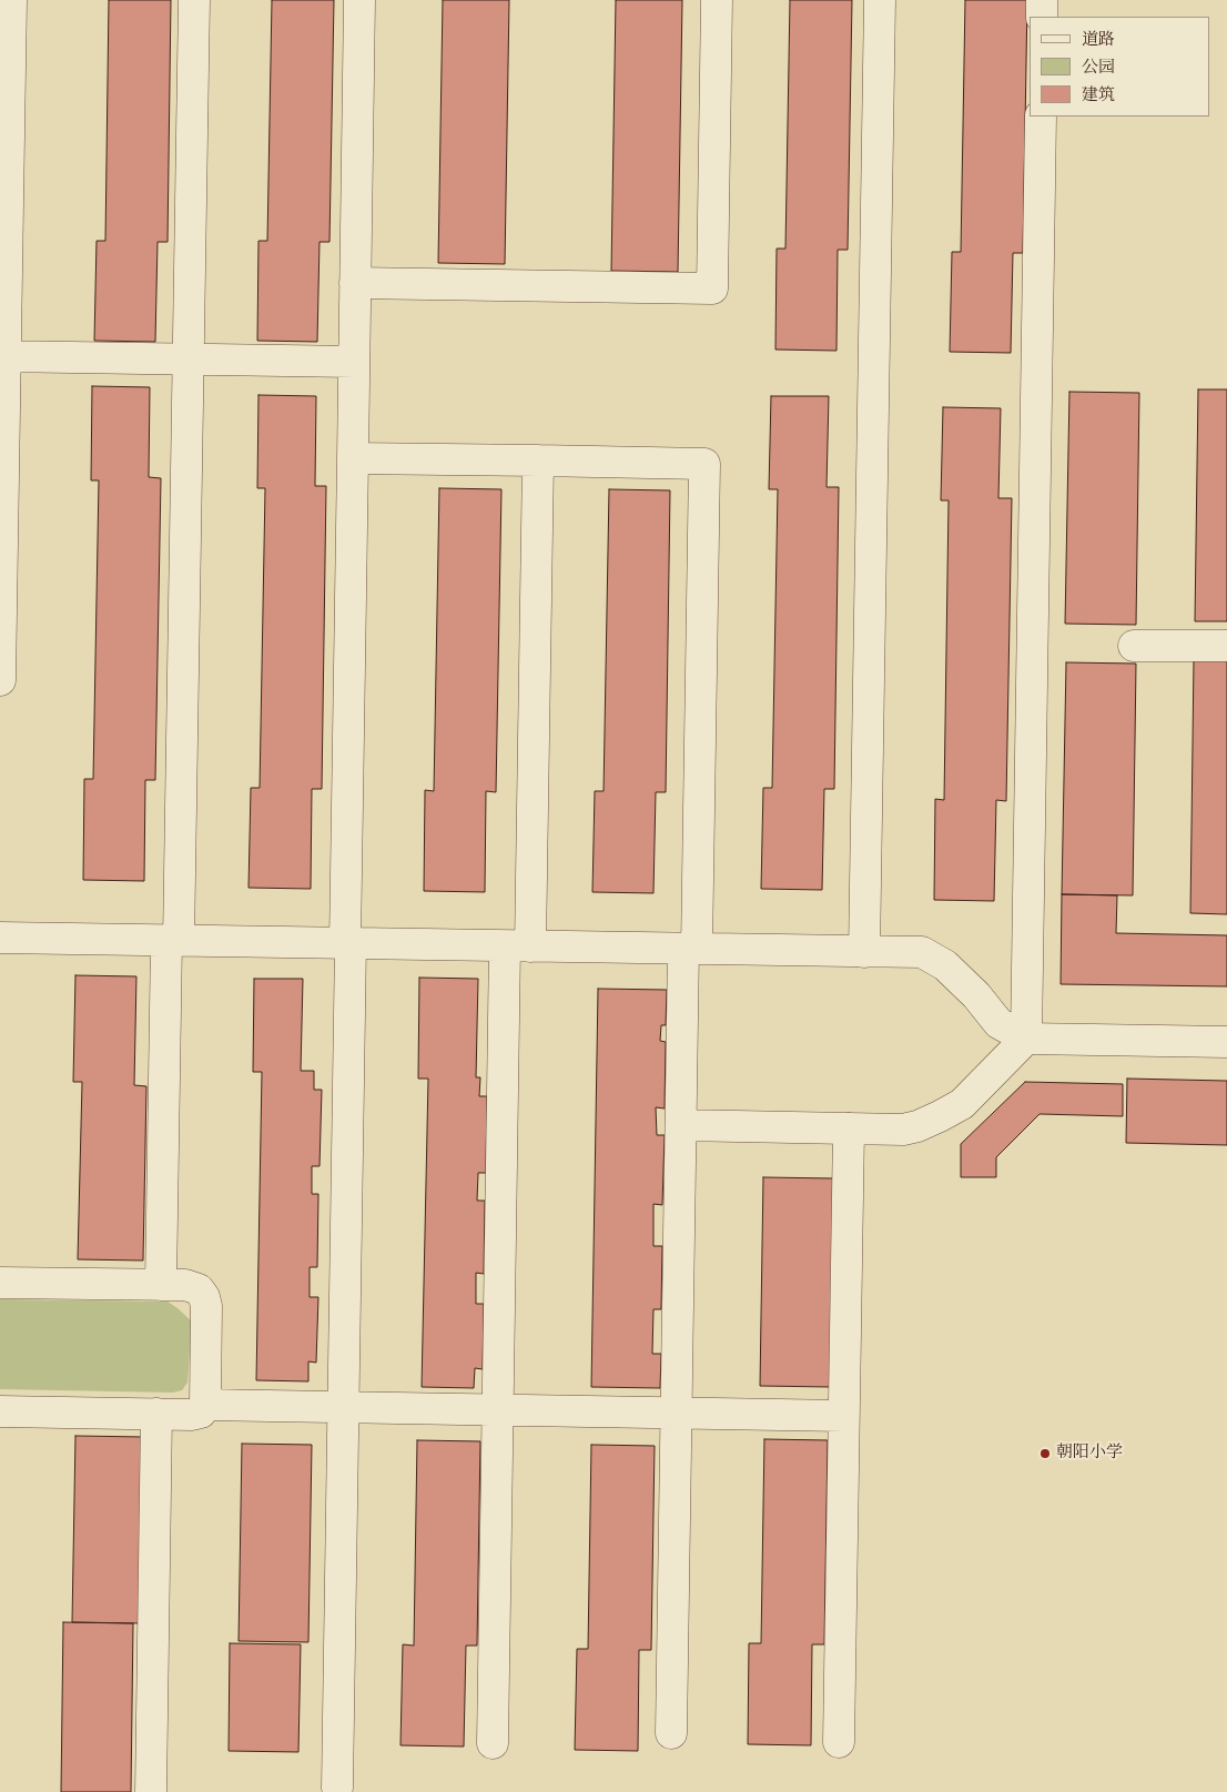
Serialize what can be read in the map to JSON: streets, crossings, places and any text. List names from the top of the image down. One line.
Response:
{"places":["朝阳小学"],"legend":["道路","公园","建筑"]}
